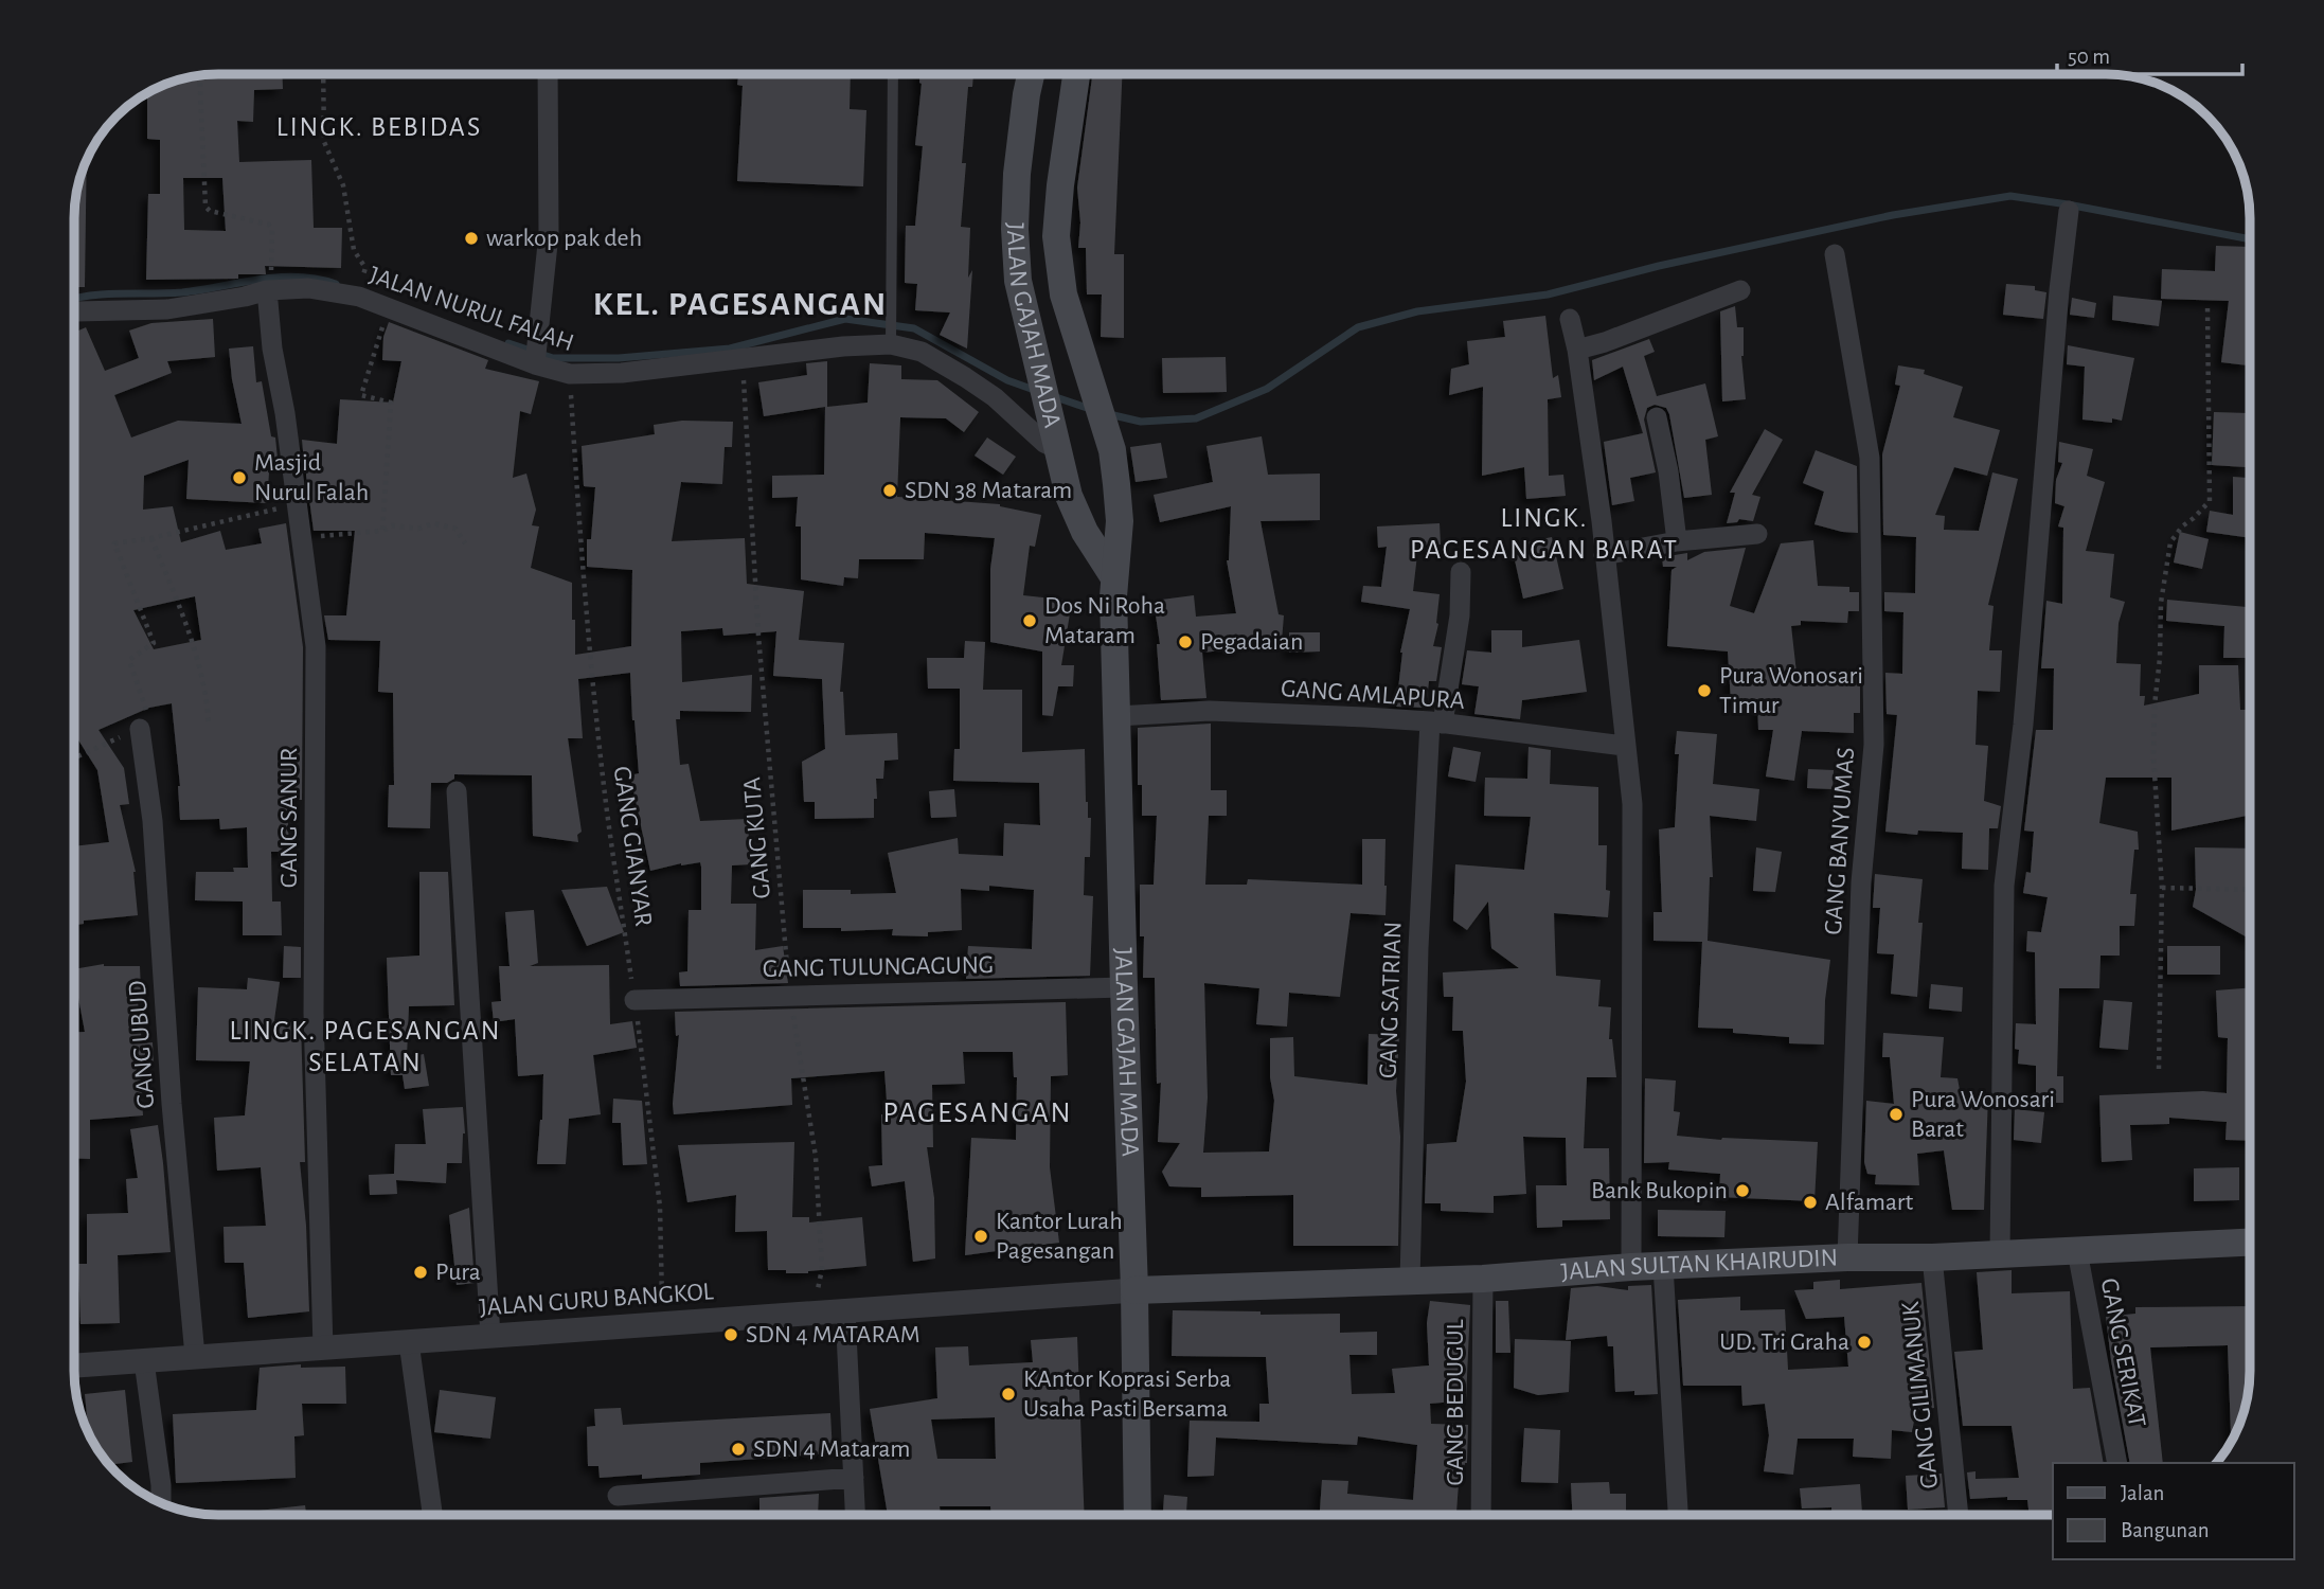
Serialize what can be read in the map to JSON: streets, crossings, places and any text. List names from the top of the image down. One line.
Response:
{"streets":{"main road":["JALAN GAJAH MADA","JALAN SULTAN KHAIRUDIN"],"street":["JALAN NURUL FALAH","GANG AMLAPURA","GANG SANUR","GANG BANYUMAS","GANG TULUNGAGUNG","GANG SATRIAN","GANG UBUD","JALAN GURU BANGKOL","GANG SERIKAT","GANG GILIMANUK","GANG BEDUGUL"],"path":["GANG KUTA","GANG GIANYAR"]},"crossings":[["JALAN NURUL FALAH","JALAN GAJAH MADA"],["JALAN NURUL FALAH","GANG SANUR"],["JALAN NURUL FALAH","GANG KUTA"],["JALAN NURUL FALAH","GANG GIANYAR"],["JALAN GAJAH MADA","GANG AMLAPURA"],["JALAN GAJAH MADA","GANG TULUNGAGUNG"],["JALAN GAJAH MADA","JALAN SULTAN KHAIRUDIN"],["JALAN GAJAH MADA","JALAN GURU BANGKOL"],["GANG AMLAPURA","GANG SATRIAN"],["GANG SANUR","JALAN GURU BANGKOL"],["GANG KUTA","GANG TULUNGAGUNG"],["GANG KUTA","JALAN GURU BANGKOL"],["GANG BANYUMAS","JALAN SULTAN KHAIRUDIN"],["GANG GIANYAR","GANG TULUNGAGUNG"],["GANG GIANYAR","JALAN GURU BANGKOL"],["GANG SATRIAN","JALAN SULTAN KHAIRUDIN"],["GANG UBUD","JALAN GURU BANGKOL"],["JALAN SULTAN KHAIRUDIN","JALAN GURU BANGKOL"],["JALAN SULTAN KHAIRUDIN","GANG SERIKAT"],["JALAN SULTAN KHAIRUDIN","GANG GILIMANUK"],["JALAN SULTAN KHAIRUDIN","GANG BEDUGUL"]],"districts":["LINGK. BEBIDAS","KEL. PAGESANGAN","LINGK. PAGESANGAN BARAT","LINGK. PAGESANGAN SELATAN","PAGESANGAN"],"places":["warkop pak deh","Masjid Nurul Falah","SDN 38 Mataram","Dos Ni Roha Mataram","Pegadaian","Pura Wonosari Timur","Pura Wonosari Barat","Bank Bukopin","Alfamart","Kantor Lurah Pagesangan","Pura","SDN 4 MATARAM","UD. Tri Graha","KAntor Koprasi Serba Usaha Pasti Bersama","SDN 4 Mataram"],"legend":["Jalan","Bangunan"],"scale_bar":"50 m"}
